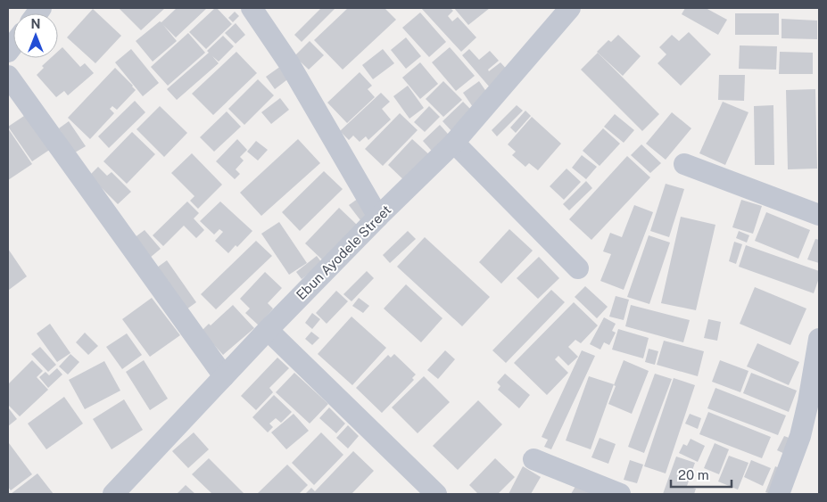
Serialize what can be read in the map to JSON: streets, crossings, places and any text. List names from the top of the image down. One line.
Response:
{"streets":{"street":["Ebun Ayodele Street"]},"scale_bar":"20 m","north":"top"}
